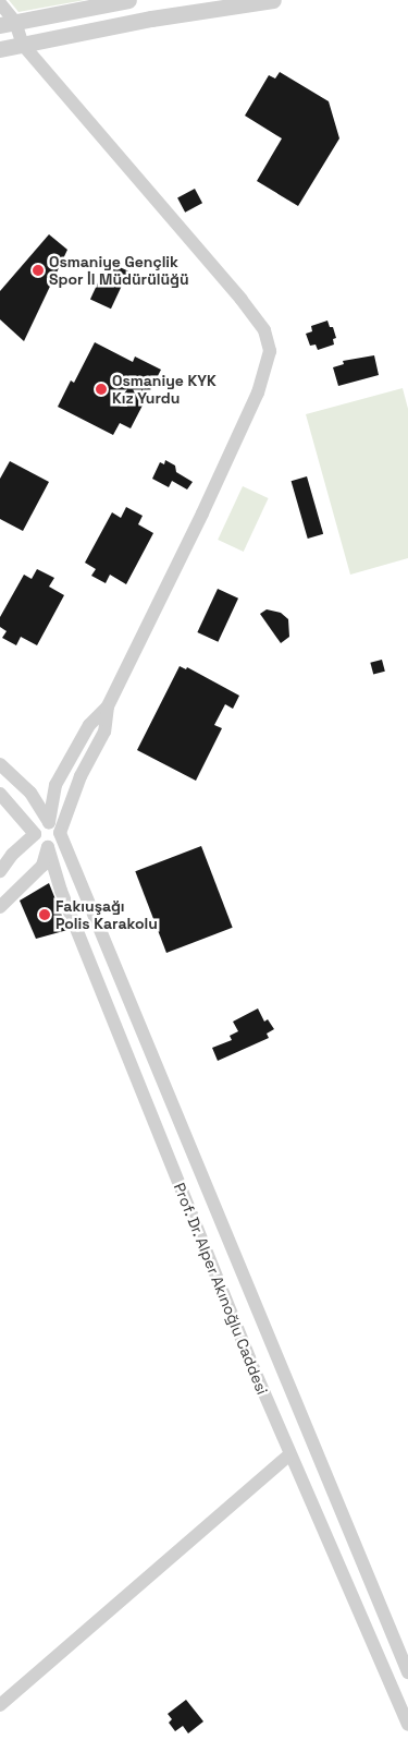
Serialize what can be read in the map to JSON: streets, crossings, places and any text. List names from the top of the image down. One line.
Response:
{"streets":{"street":["Prof. Dr. Alper Akınoğlu Caddesi"]},"places":["Osmaniye Gençlik Spor İl Müdürülüğü","Osmaniye KYK Kız Yurdu","Fakıuşağı Polis Karakolu"]}
